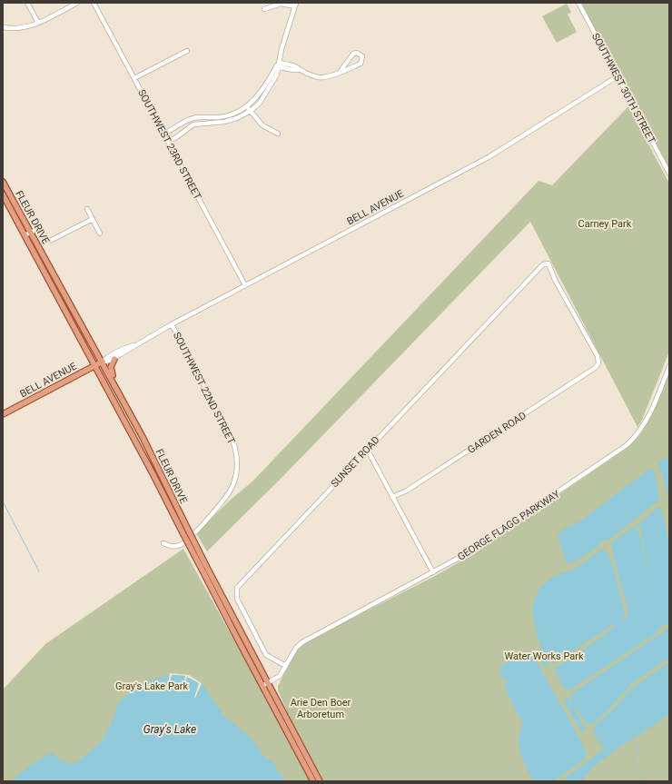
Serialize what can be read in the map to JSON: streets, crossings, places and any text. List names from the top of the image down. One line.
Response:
{"streets":{"main road":["BELL AVENUE","FLEUR DRIVE"],"street":["SOUTHWEST 30TH STREET","SOUTHWEST 23RD STREET","SOUTHWEST 22ND STREET","GARDEN ROAD","SUNSET ROAD","GEORGE FLAGG PARKWAY"]},"crossings":[["SOUTHWEST 30TH STREET","BELL AVENUE"],["SOUTHWEST 23RD STREET","BELL AVENUE"],["BELL AVENUE","FLEUR DRIVE"],["BELL AVENUE","SOUTHWEST 22ND STREET"],["FLEUR DRIVE","GEORGE FLAGG PARKWAY"],["GARDEN ROAD","SUNSET ROAD"],["SUNSET ROAD","GEORGE FLAGG PARKWAY"]],"water":["Gray's Lake"],"parks":["Carney Park","Water Works Park","Gray's Lake Park","Arie Den Boer Arboretum"]}
